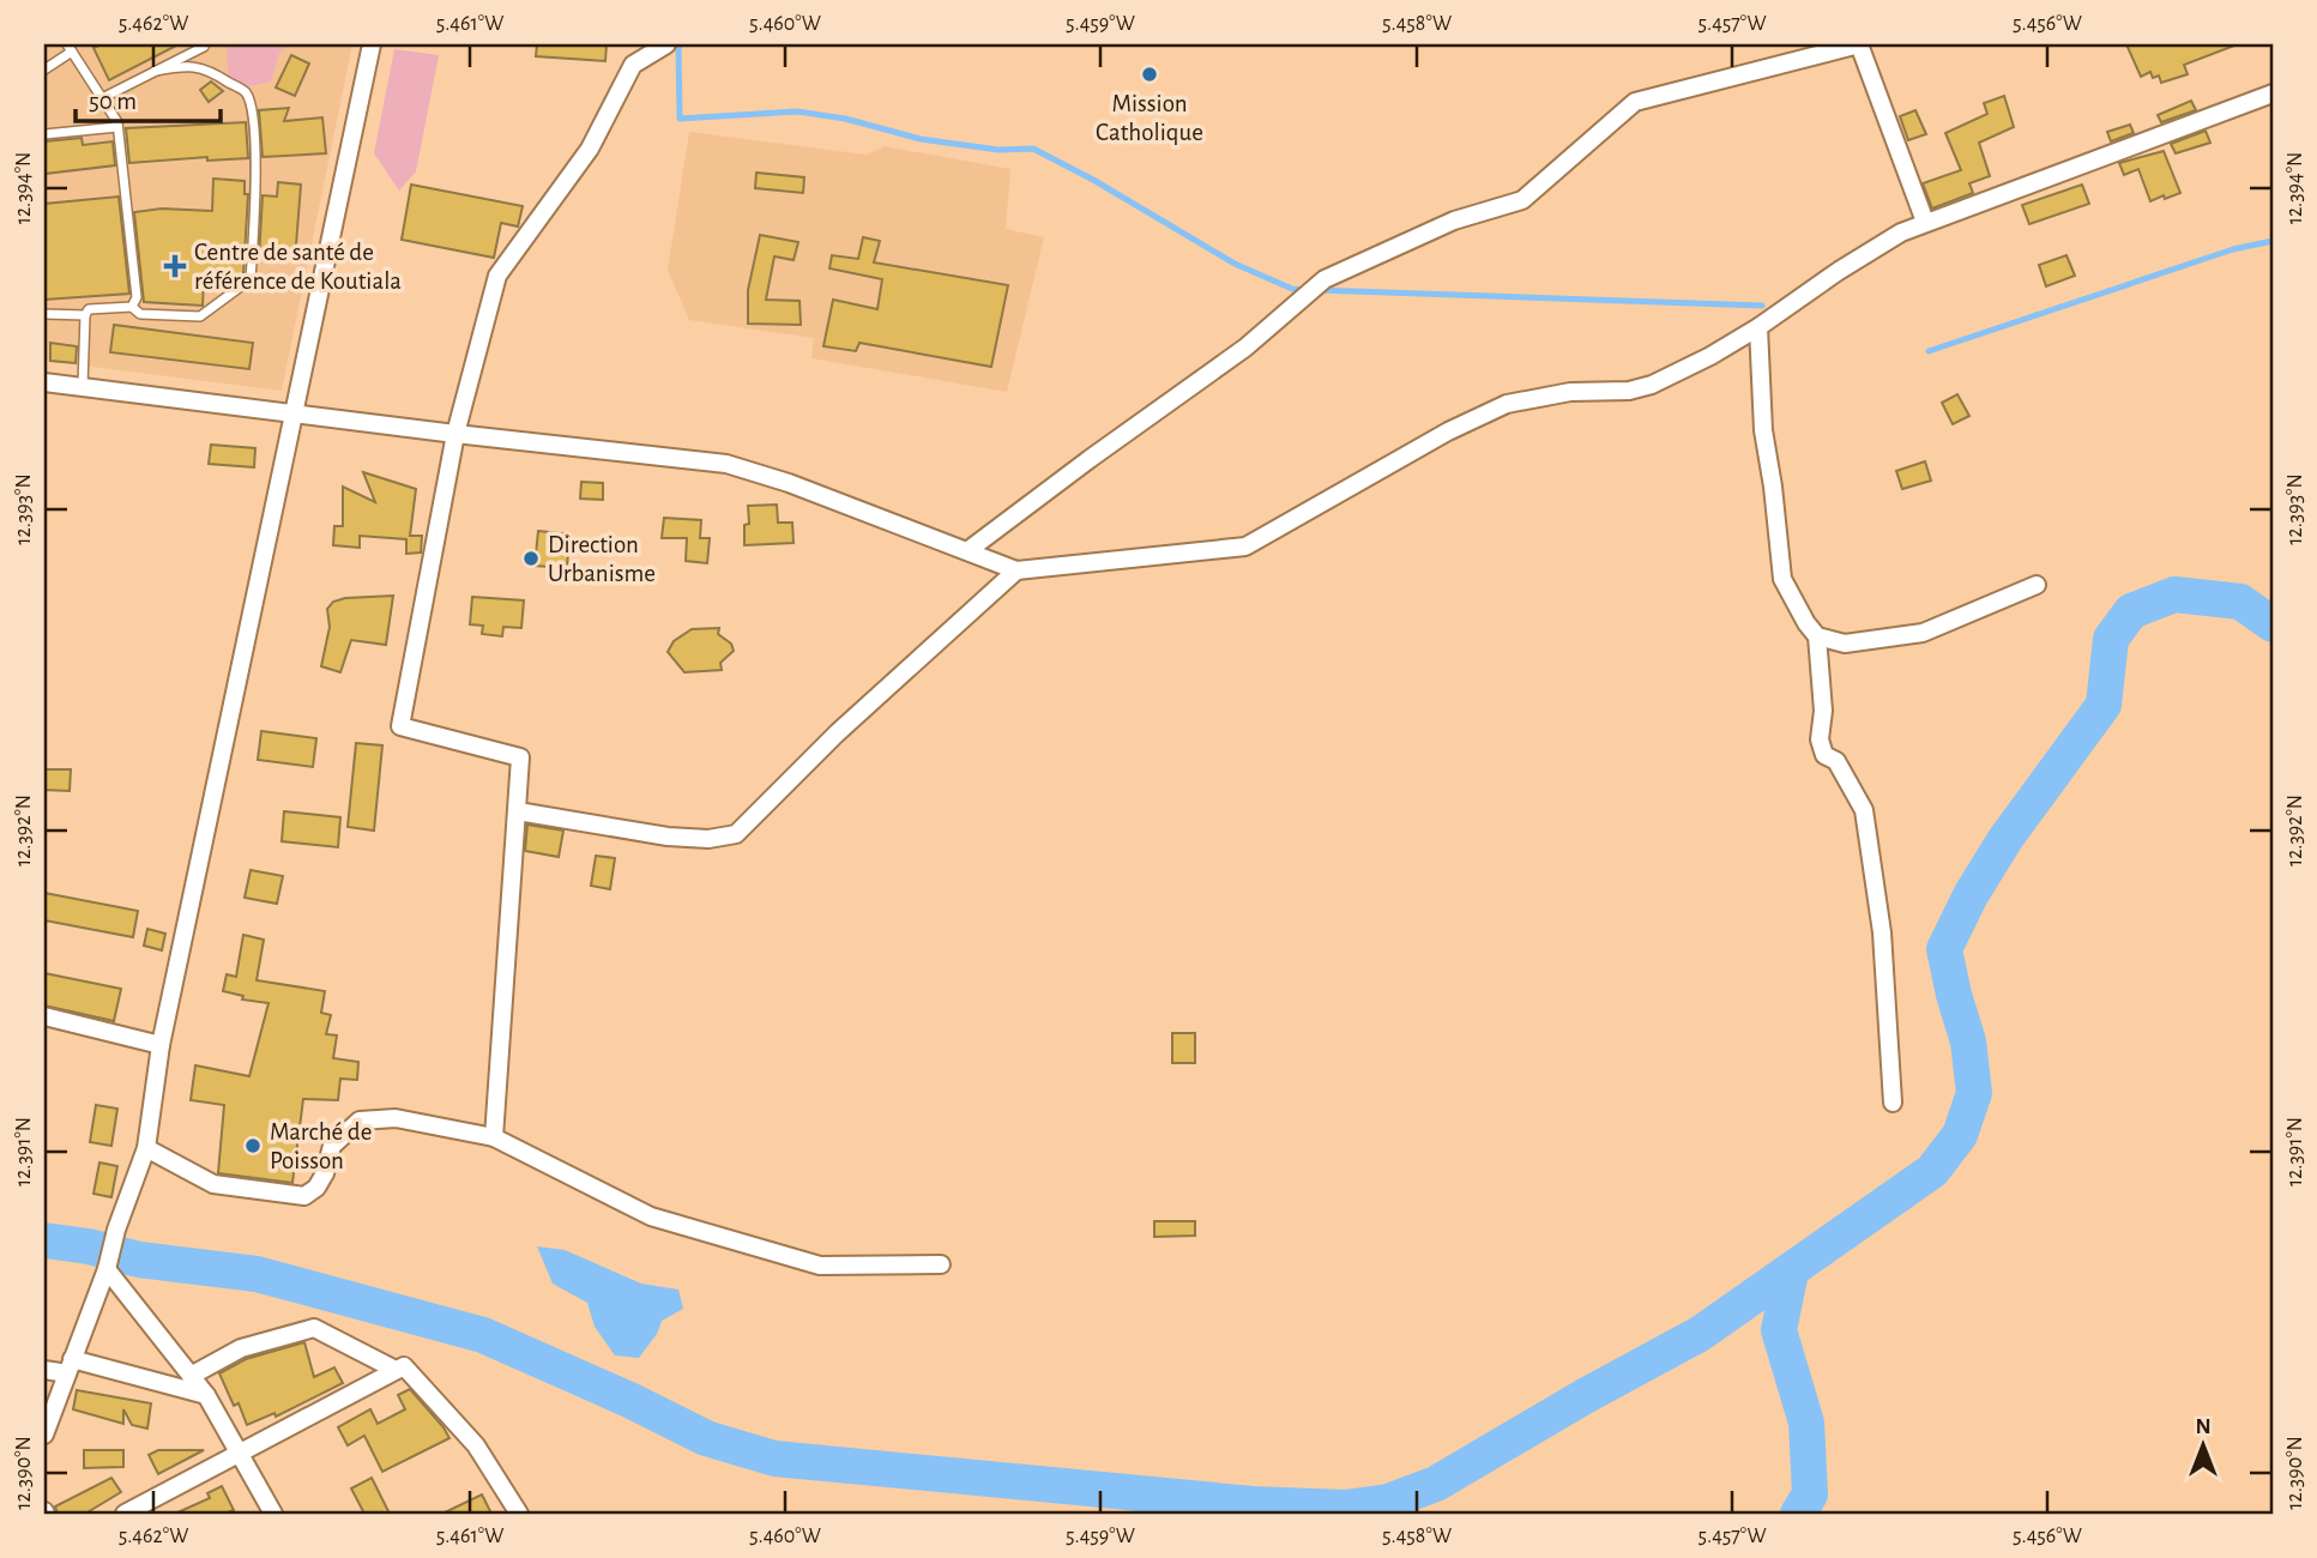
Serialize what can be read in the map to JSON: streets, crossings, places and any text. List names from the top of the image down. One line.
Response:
{"places":{"other":["Mission Catholique","Direction Urbanisme","Marché de Poisson"],"health":["Centre de santé de référence de Koutiala"]},"scale_bar":"50 m","north":"top","coordinates":["5.462°W","5.461°W","5.460°W","5.459°W","5.458°W","5.457°W","5.456°W","12.394°N","12.393°N","12.392°N","12.391°N","12.390°N"]}
